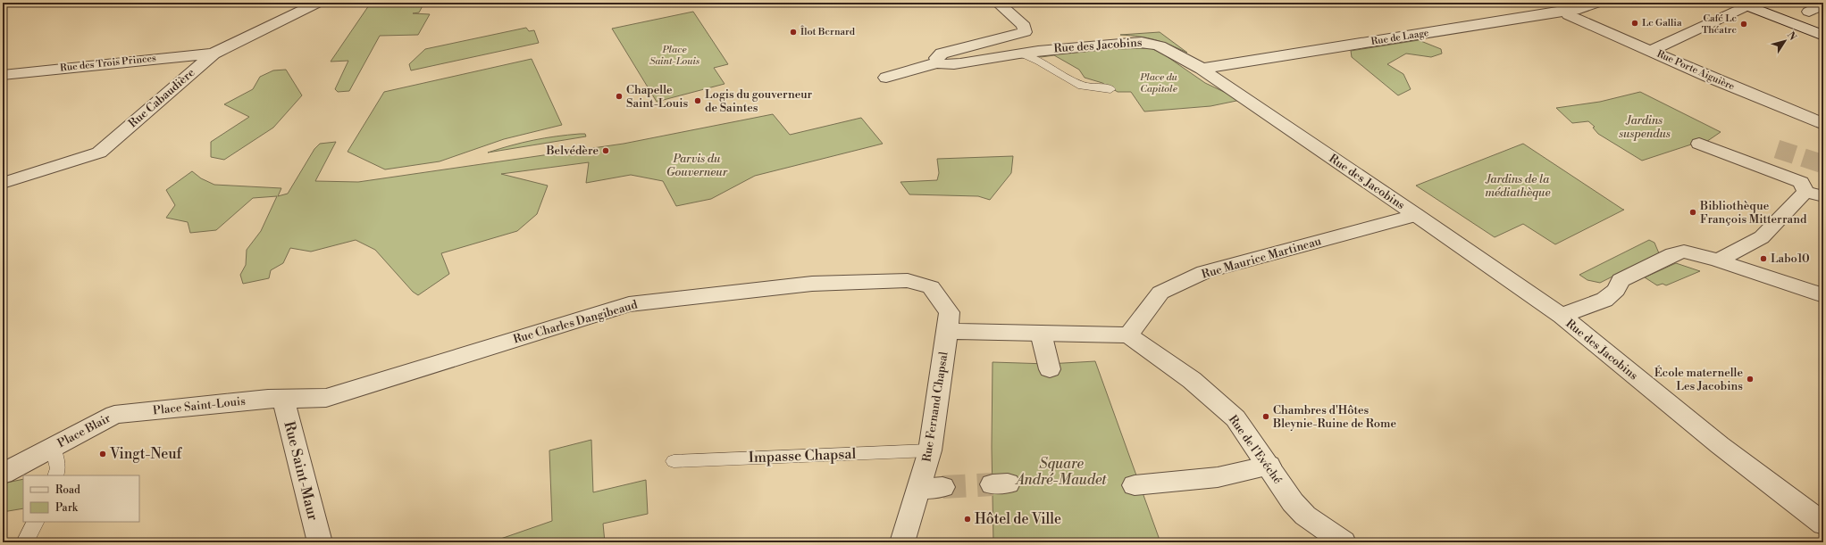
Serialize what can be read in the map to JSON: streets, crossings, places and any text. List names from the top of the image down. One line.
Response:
{"streets":{"street":["Rue de Laage","Rue des Jacobins","Rue des Trois Princes","Rue Porte Aiguière","Rue Cabaudière","Rue Maurice Martineau","Rue Charles Dangibeaud","Place Saint-Louis","Rue Fernand Chapsal","Place Blair","Rue de l'Evéché","Rue Saint-Maur"],"lane":["Impasse Chapsal"]},"crossings":[["Rue de Laage","Rue des Jacobins"],["Rue de Laage","Rue Porte Aiguière"],["Rue des Jacobins","Rue Maurice Martineau"],["Rue des Trois Princes","Rue Cabaudière"],["Rue Maurice Martineau","Rue de l'Evéché"],["Rue Charles Dangibeaud","Place Saint-Louis"],["Rue Charles Dangibeaud","Rue Fernand Chapsal"],["Rue Charles Dangibeaud","Rue Saint-Maur"],["Place Saint-Louis","Place Blair"],["Place Saint-Louis","Rue Saint-Maur"],["Rue Fernand Chapsal","Impasse Chapsal"]],"parks":["Place Saint-Louis","Place du Capitole","Jardins suspendus","Parvis du Gouverneur","Jardins de la médiathèque","Square André-Maudet"],"places":["Le Gallia","Café Le Théatre","Îlot Bernard","Chapelle Saint-Louis","Logis du gouverneur de Saintes","Belvédère","Bibliothèque François Mitterrand","Labo10","École maternelle Les Jacobins","Chambres d'Hôtes Bleynie-Ruine de Rome","Vingt-Neuf","Hôtel de Ville"],"legend":["Road","Park"],"north":"top right"}
